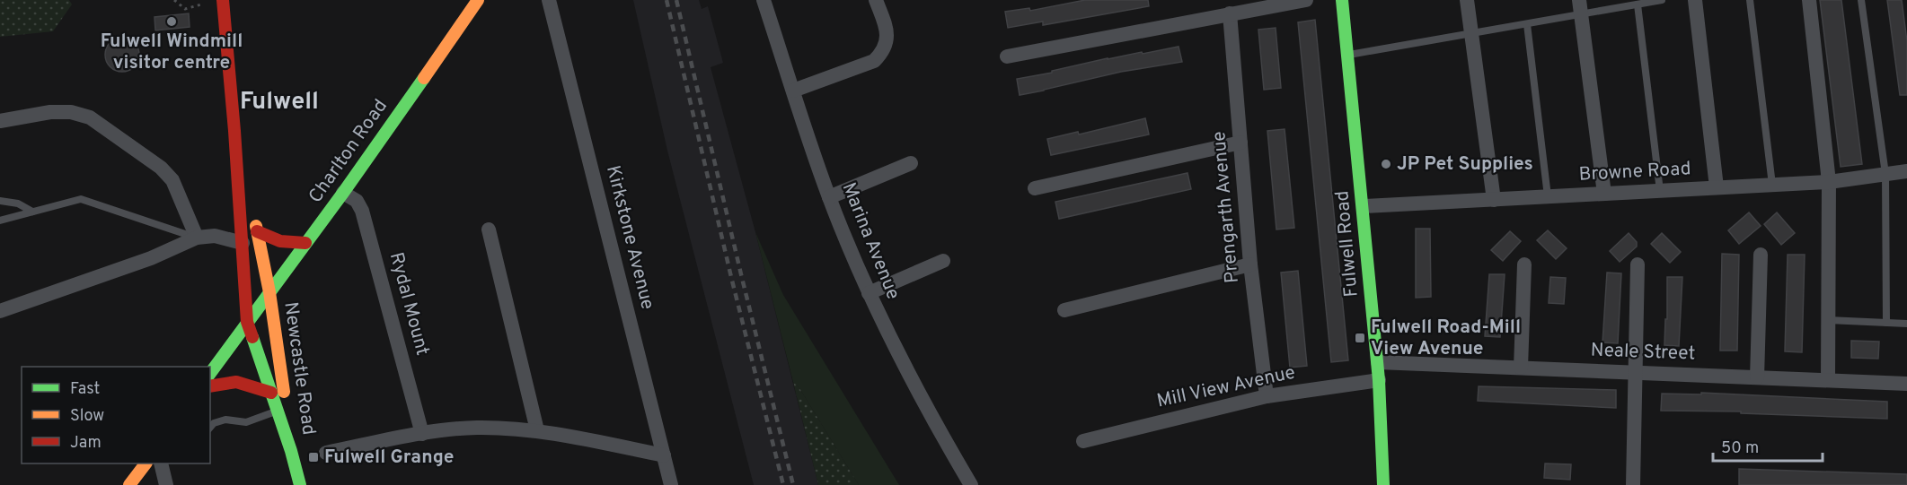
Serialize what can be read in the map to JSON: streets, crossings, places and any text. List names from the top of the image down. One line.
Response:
{"streets":{"main road":["Charlton Road","Fulwell Road","Newcastle Road"],"street":["Browne Road","Prengarth Avenue","Kirkstone Avenue","Marina Avenue","Rydal Mount","Neale Street","Mill View Avenue"]},"crossings":[["Charlton Road","Rydal Mount"],["Charlton Road","Newcastle Road"],["Browne Road","Fulwell Road"],["Prengarth Avenue","Mill View Avenue"],["Fulwell Road","Neale Street"],["Fulwell Road","Mill View Avenue"]],"districts":["Fulwell"],"places":{"other":["Fulwell Windmill visitor centre","JP Pet Supplies"],"transit":["Fulwell Road-Mill View Avenue","Fulwell Grange"]},"legend":["Fast","Slow","Jam"],"scale_bar":"50 m"}
